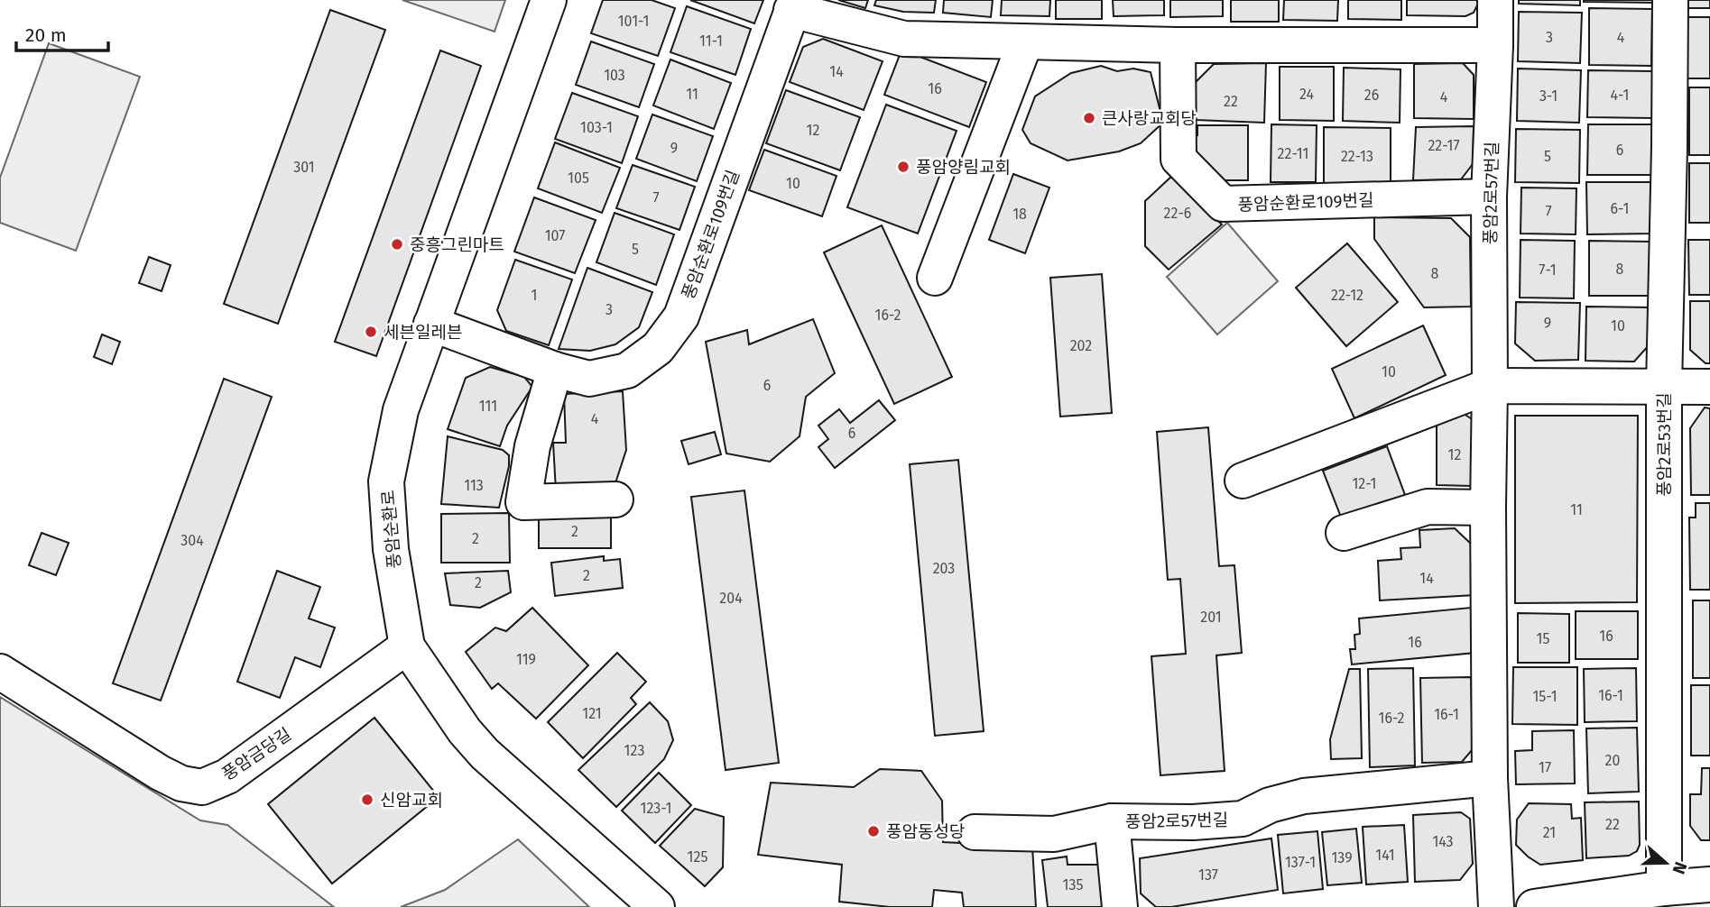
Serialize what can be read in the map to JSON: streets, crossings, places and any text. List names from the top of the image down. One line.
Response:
{"streets":{"street":["풍암2로57번길","풍암순환로109번길","풍암2로53번길","풍암순환로","풍암금당길"]},"crossings":[["풍암2로57번길","풍암순환로109번길"],["풍암순환로109번길","풍암순환로"],["풍암순환로","풍암금당길"]],"places":["큰사랑교회당","풍암양림교회","중흥그린마트","세븐일레븐","신암교회","풍암동성당"],"house_numbers":["101-1","3","4","11-1","14","103","16","11","24","26","4-1","3-1","4","22","103-1","12","22-17","9","6","22-11","22-13","5","301","105","10","7","6-1","7","22-6","18","107","5","8","7-1","8","1","22-12","3","16-2","9","10","202","10","6","111","4","6","12","12-1","113","11","2","2","304","203","2","14","2","204","201","16","15","16","119","16-1","15-1","121","16-1","16-2","123","20","17","123-1","22","21","143","141","125","139","137-1","137","135"],"scale_bar":"20 m","north":"right"}
